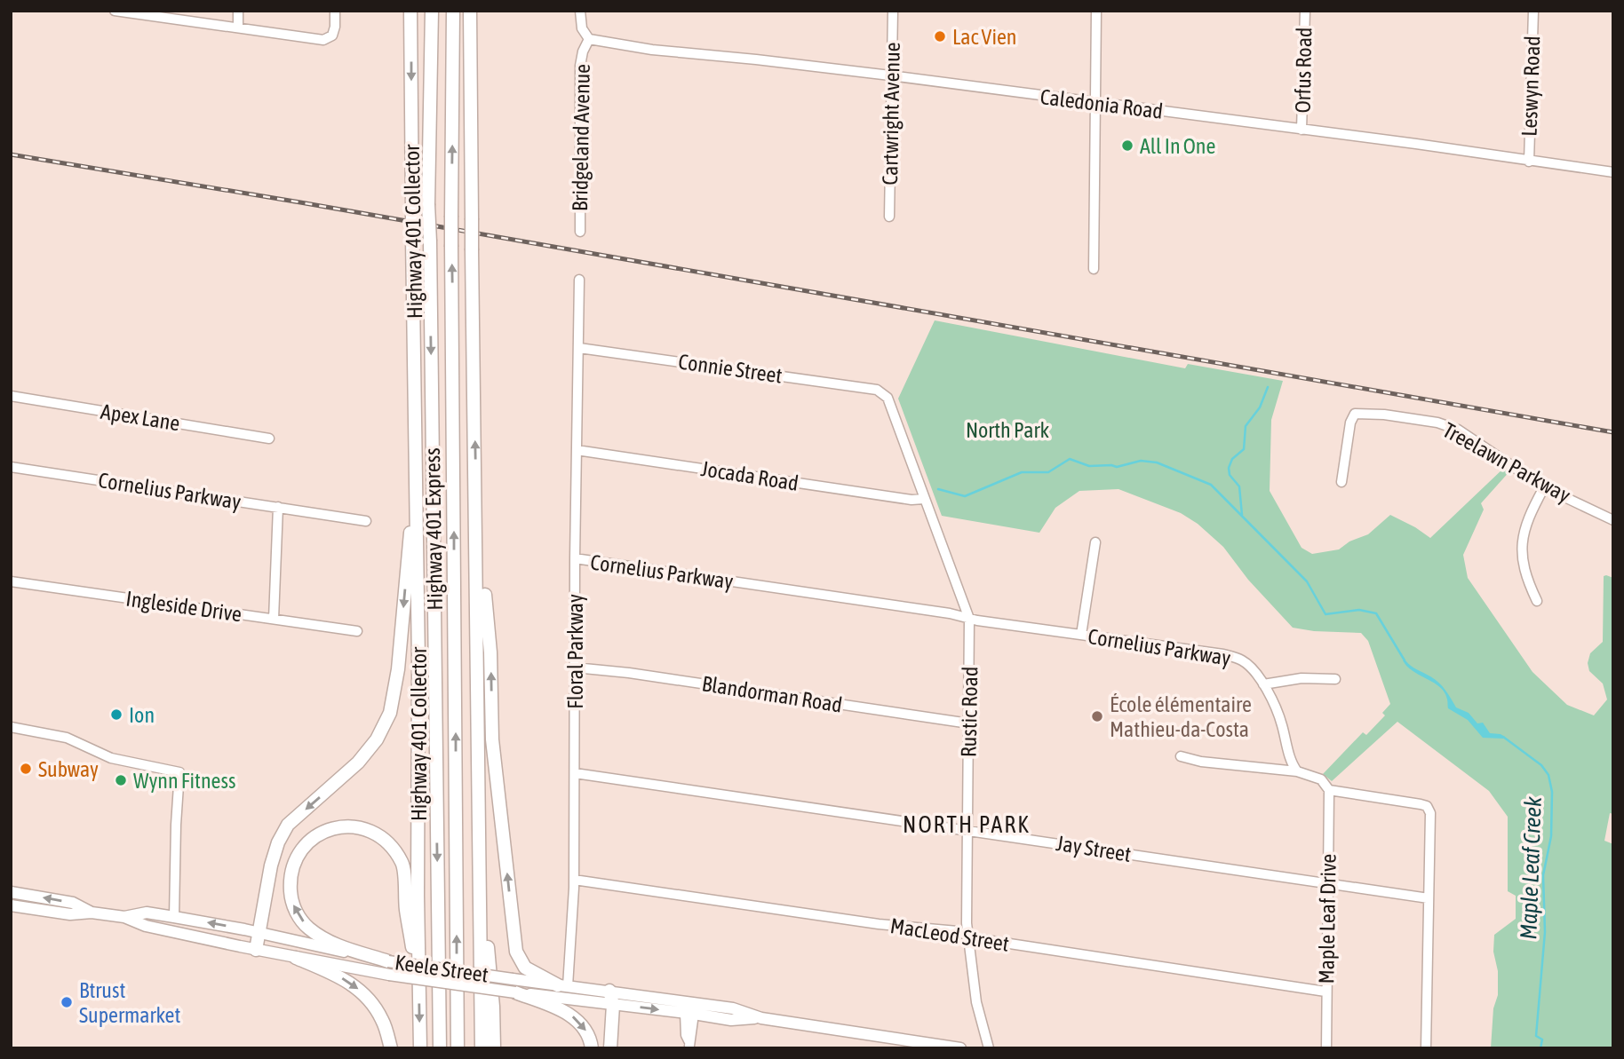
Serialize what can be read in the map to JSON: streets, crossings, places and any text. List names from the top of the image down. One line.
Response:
{"streets":{"highway":["Highway 401 Collector","Highway 401 Express"],"main road":["Keele Street"],"street":["Orfus Road","Leswyn Road","Caledonia Road","Cartwright Avenue","Bridgeland Avenue","Connie Street","Apex Lane","Treelawn Parkway","Jocada Road","Cornelius Parkway","Ingleside Drive","Floral Parkway","Blandorman Road","Rustic Road","Jay Street","Maple Leaf Drive","MacLeod Street"]},"crossings":[["Orfus Road","Caledonia Road"],["Leswyn Road","Caledonia Road"],["Caledonia Road","Cartwright Avenue"],["Caledonia Road","Bridgeland Avenue"],["Connie Street","Floral Parkway"],["Connie Street","Rustic Road"],["Jocada Road","Floral Parkway"],["Jocada Road","Rustic Road"],["Cornelius Parkway","Floral Parkway"],["Cornelius Parkway","Rustic Road"],["Floral Parkway","Blandorman Road"],["Floral Parkway","Jay Street"],["Floral Parkway","MacLeod Street"],["Floral Parkway","Keele Street"],["Blandorman Road","Rustic Road"],["Rustic Road","Jay Street"],["Rustic Road","MacLeod Street"],["Jay Street","Maple Leaf Drive"],["Maple Leaf Drive","MacLeod Street"]],"districts":["NORTH PARK"],"water":["Maple Leaf Creek"],"parks":["North Park"],"places":["Lac Vien","All In One","Ion","École élémentaire Mathieu-da-Costa","Subway","Wynn Fitness","Btrust Supermarket"]}
